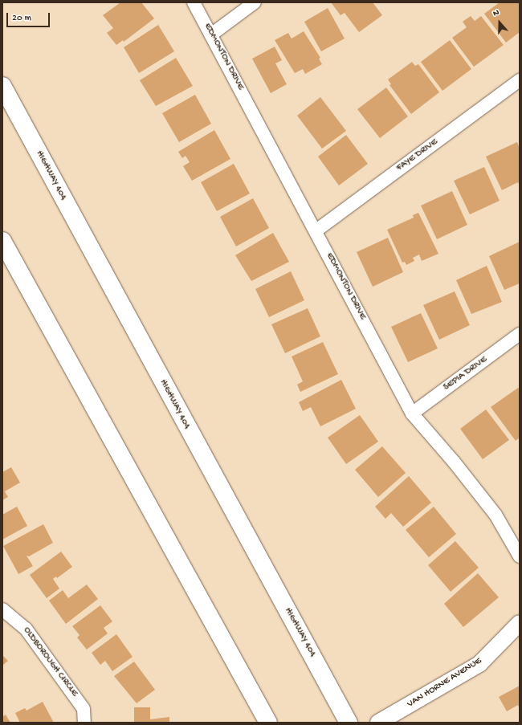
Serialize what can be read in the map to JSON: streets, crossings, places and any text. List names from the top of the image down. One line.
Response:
{"streets":{"highway":["HIGHWAY 404"],"street":["EDMONTON DRIVE","FAYE DRIVE","SEPIA DRIVE","OLDBOROUGH CIRCLE","VAN HORNE AVENUE"]},"crossings":[["EDMONTON DRIVE","FAYE DRIVE"],["EDMONTON DRIVE","SEPIA DRIVE"]],"scale_bar":"20 m","north":"top"}
